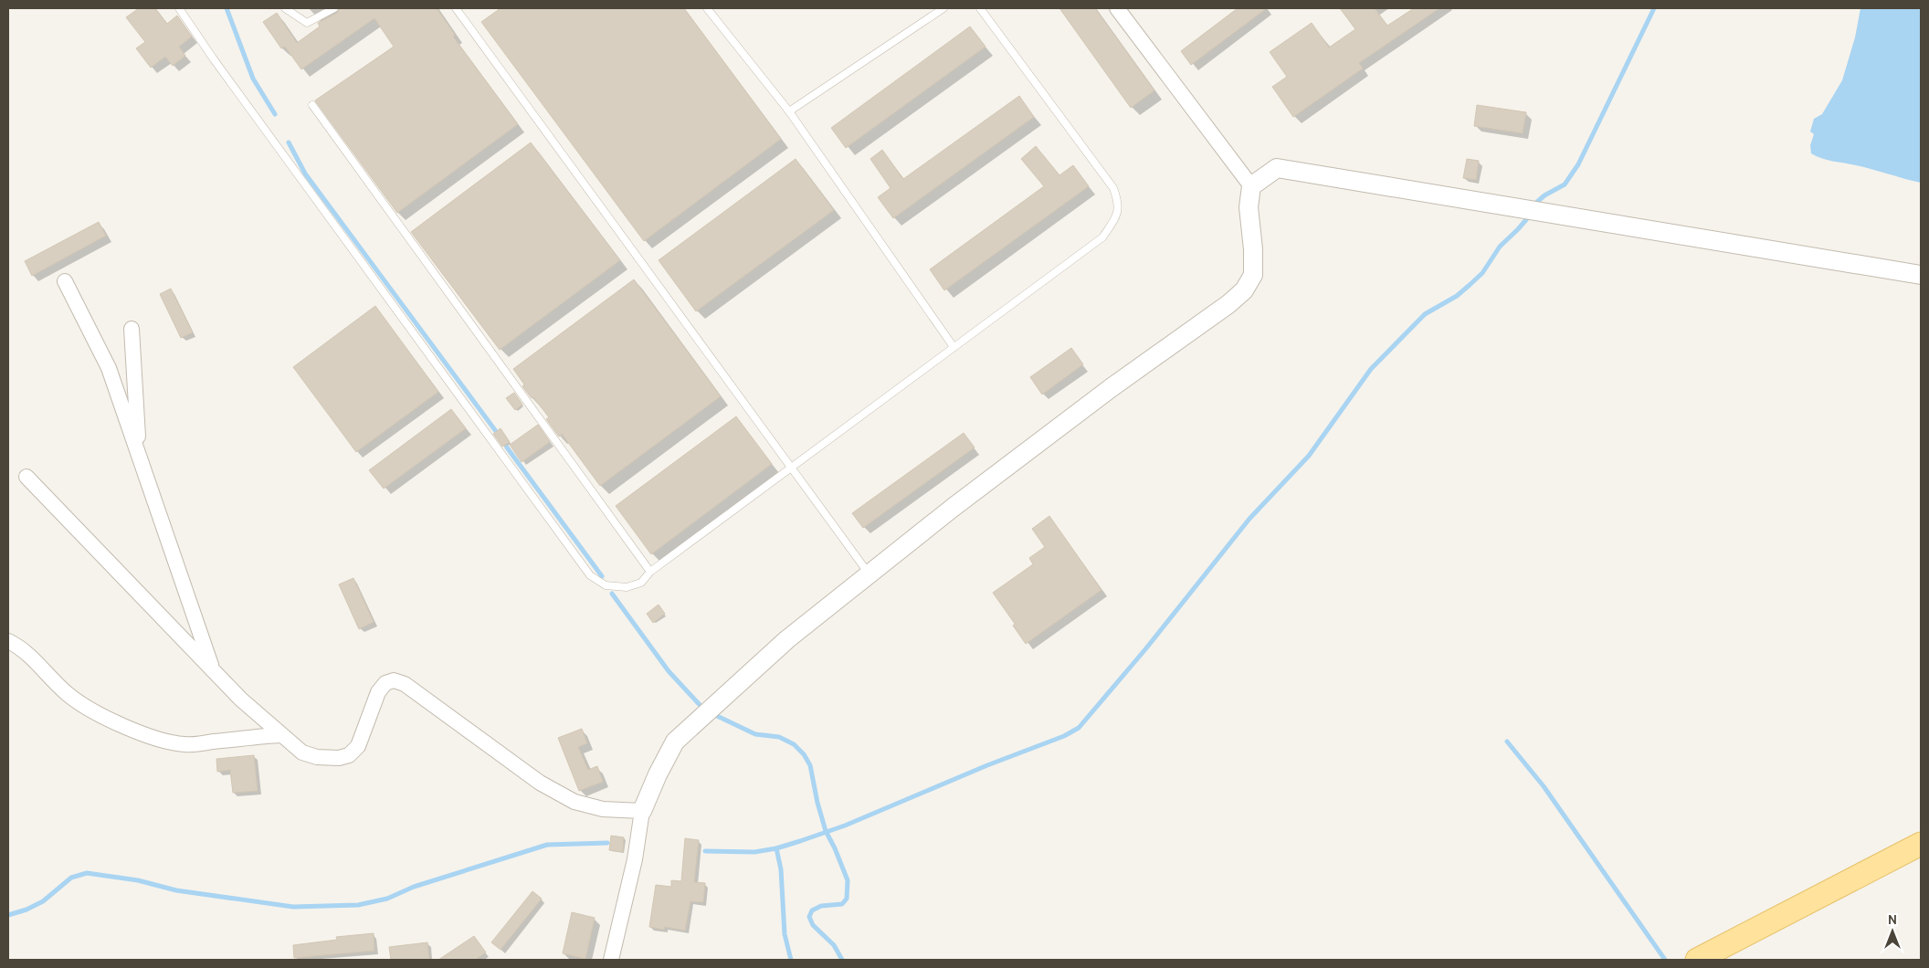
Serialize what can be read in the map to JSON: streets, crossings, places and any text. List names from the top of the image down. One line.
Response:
{"north":"top"}
